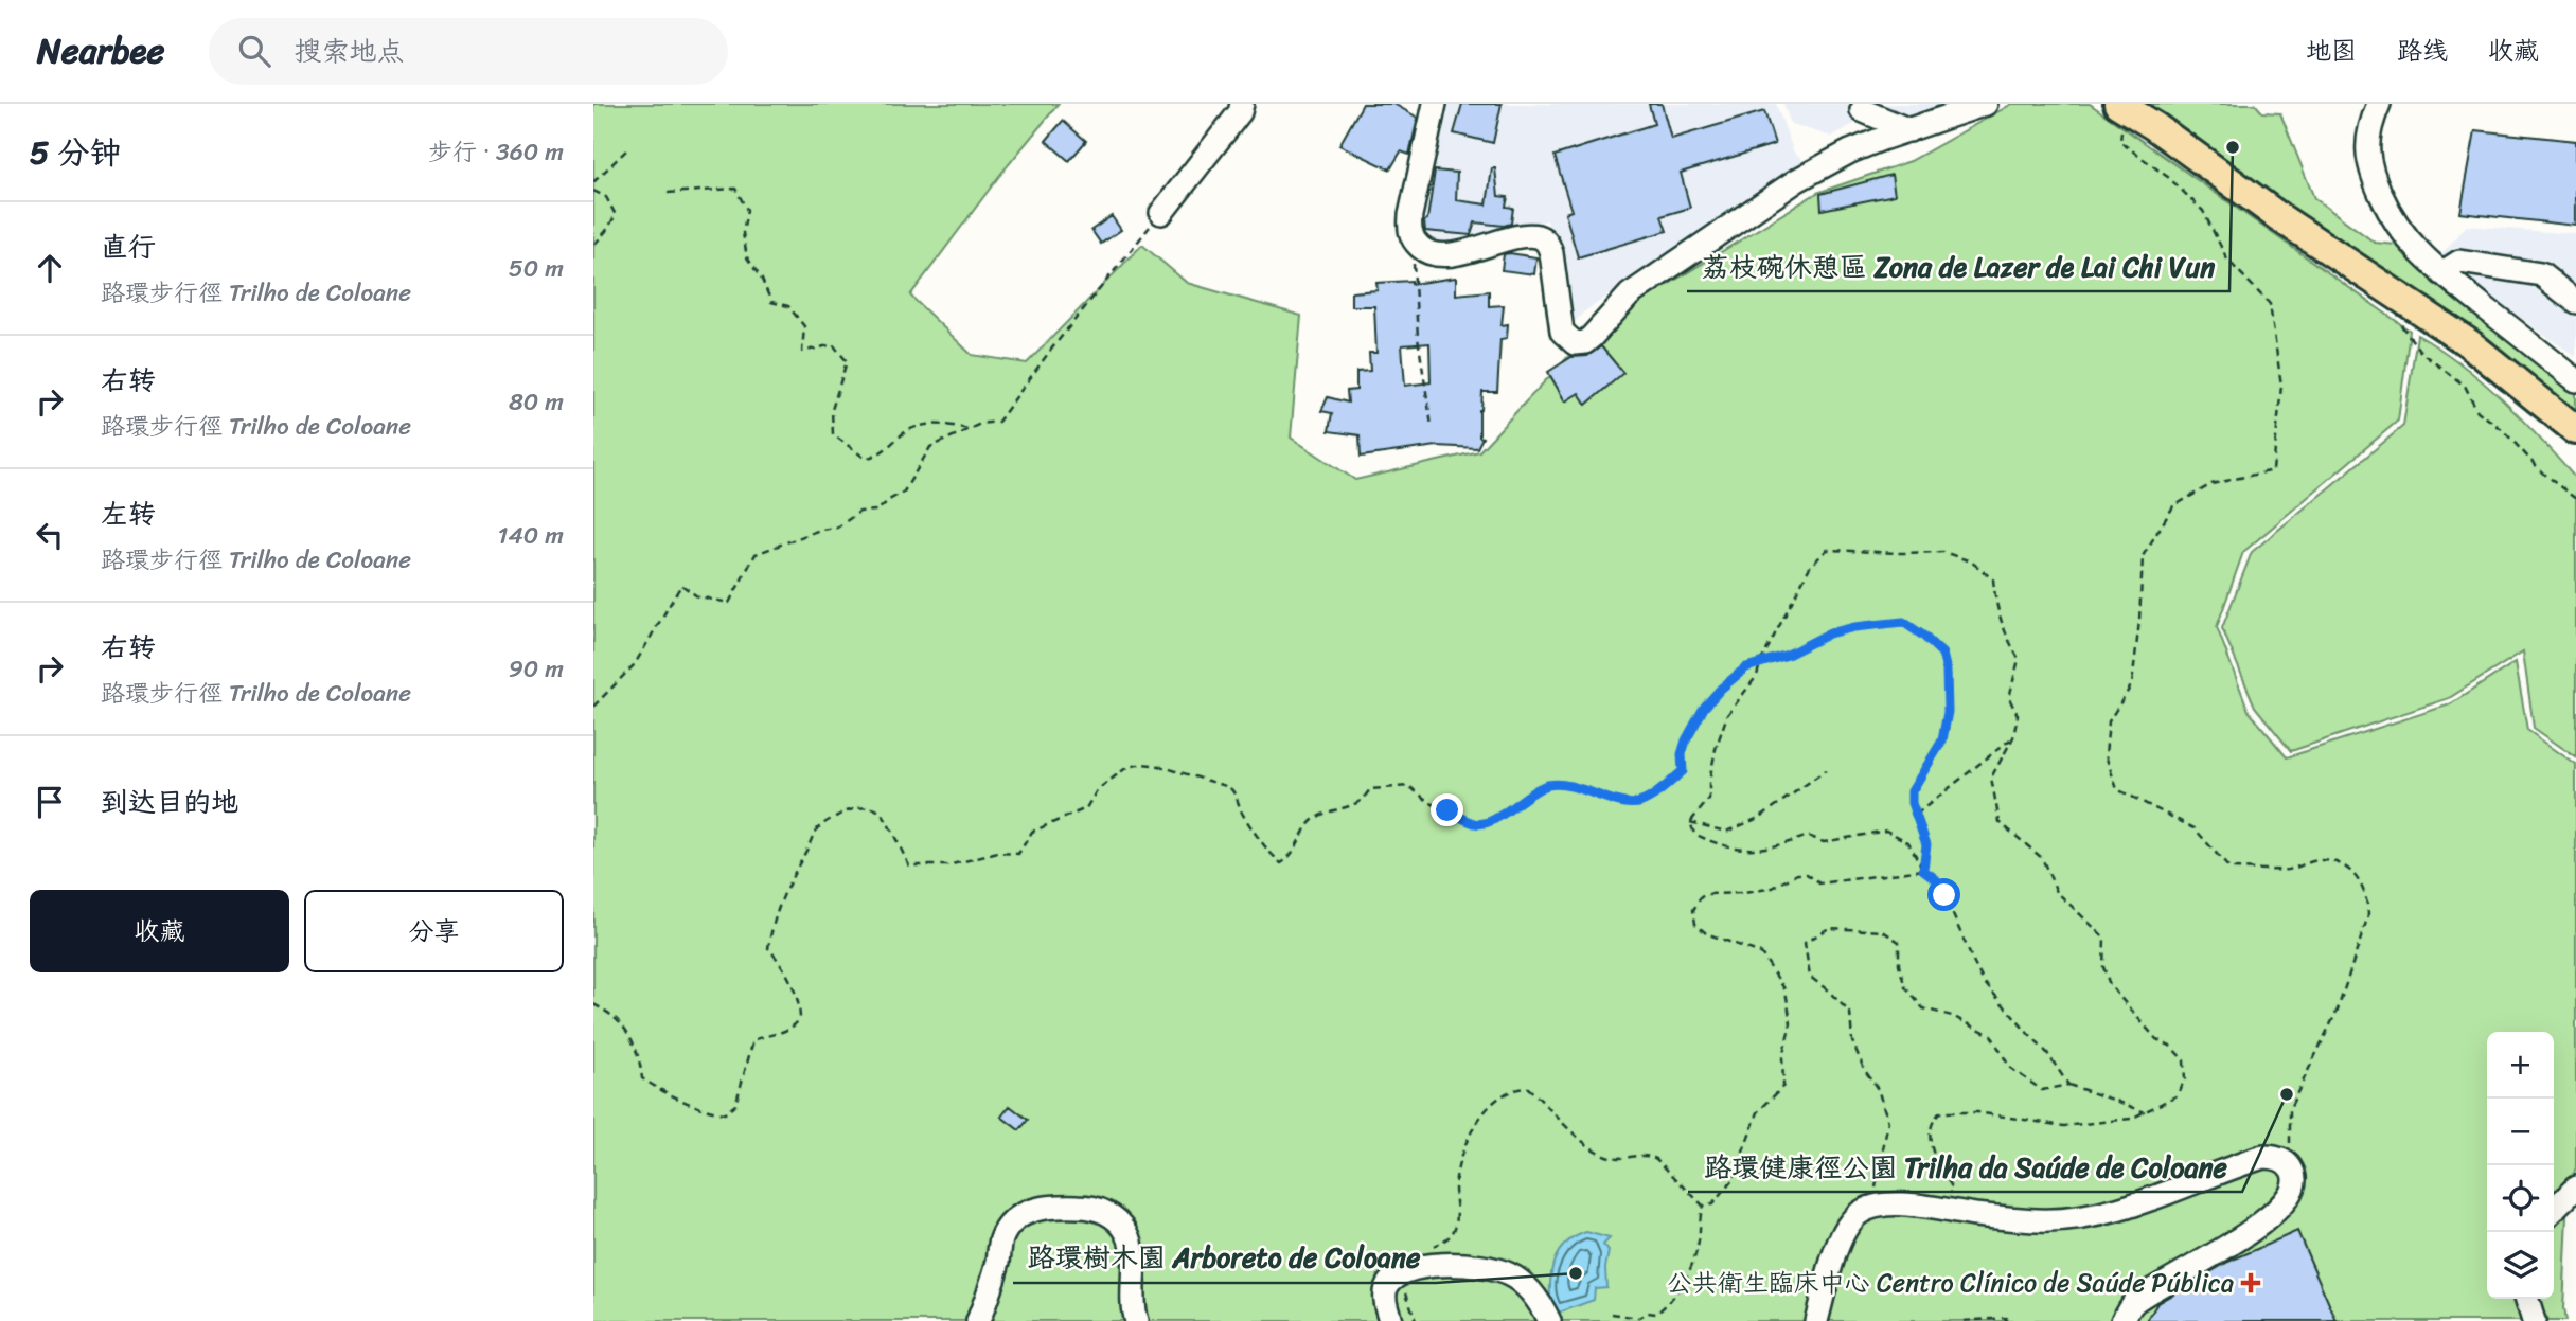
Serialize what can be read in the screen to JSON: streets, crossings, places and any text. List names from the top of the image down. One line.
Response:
{"places":{"other":["荔枝碗休憩區 Zona de Lazer de Lai Chi Vun","路環健康徑公園 Trilha da Saúde de Coloane","路環樹木園 Arboreto de Coloane"],"health":["公共衛生臨床中心 Centro Clínico de Saúde Pública"]},"page":{"header":"Nearbee","search":"搜索地点","nav":["地图","路线","收藏"],"heading":["5 分钟","步行 · 360 m"],"list":[["直行","路環步行徑 Trilho de Coloane","50 m"],["右转","路環步行徑 Trilho de Coloane","80 m"],["左转","路環步行徑 Trilho de Coloane","140 m"],["右转","路環步行徑 Trilho de Coloane","90 m"],"到达目的地"],"buttons":["收藏","分享"],"map_buttons":["+","−"]}}
